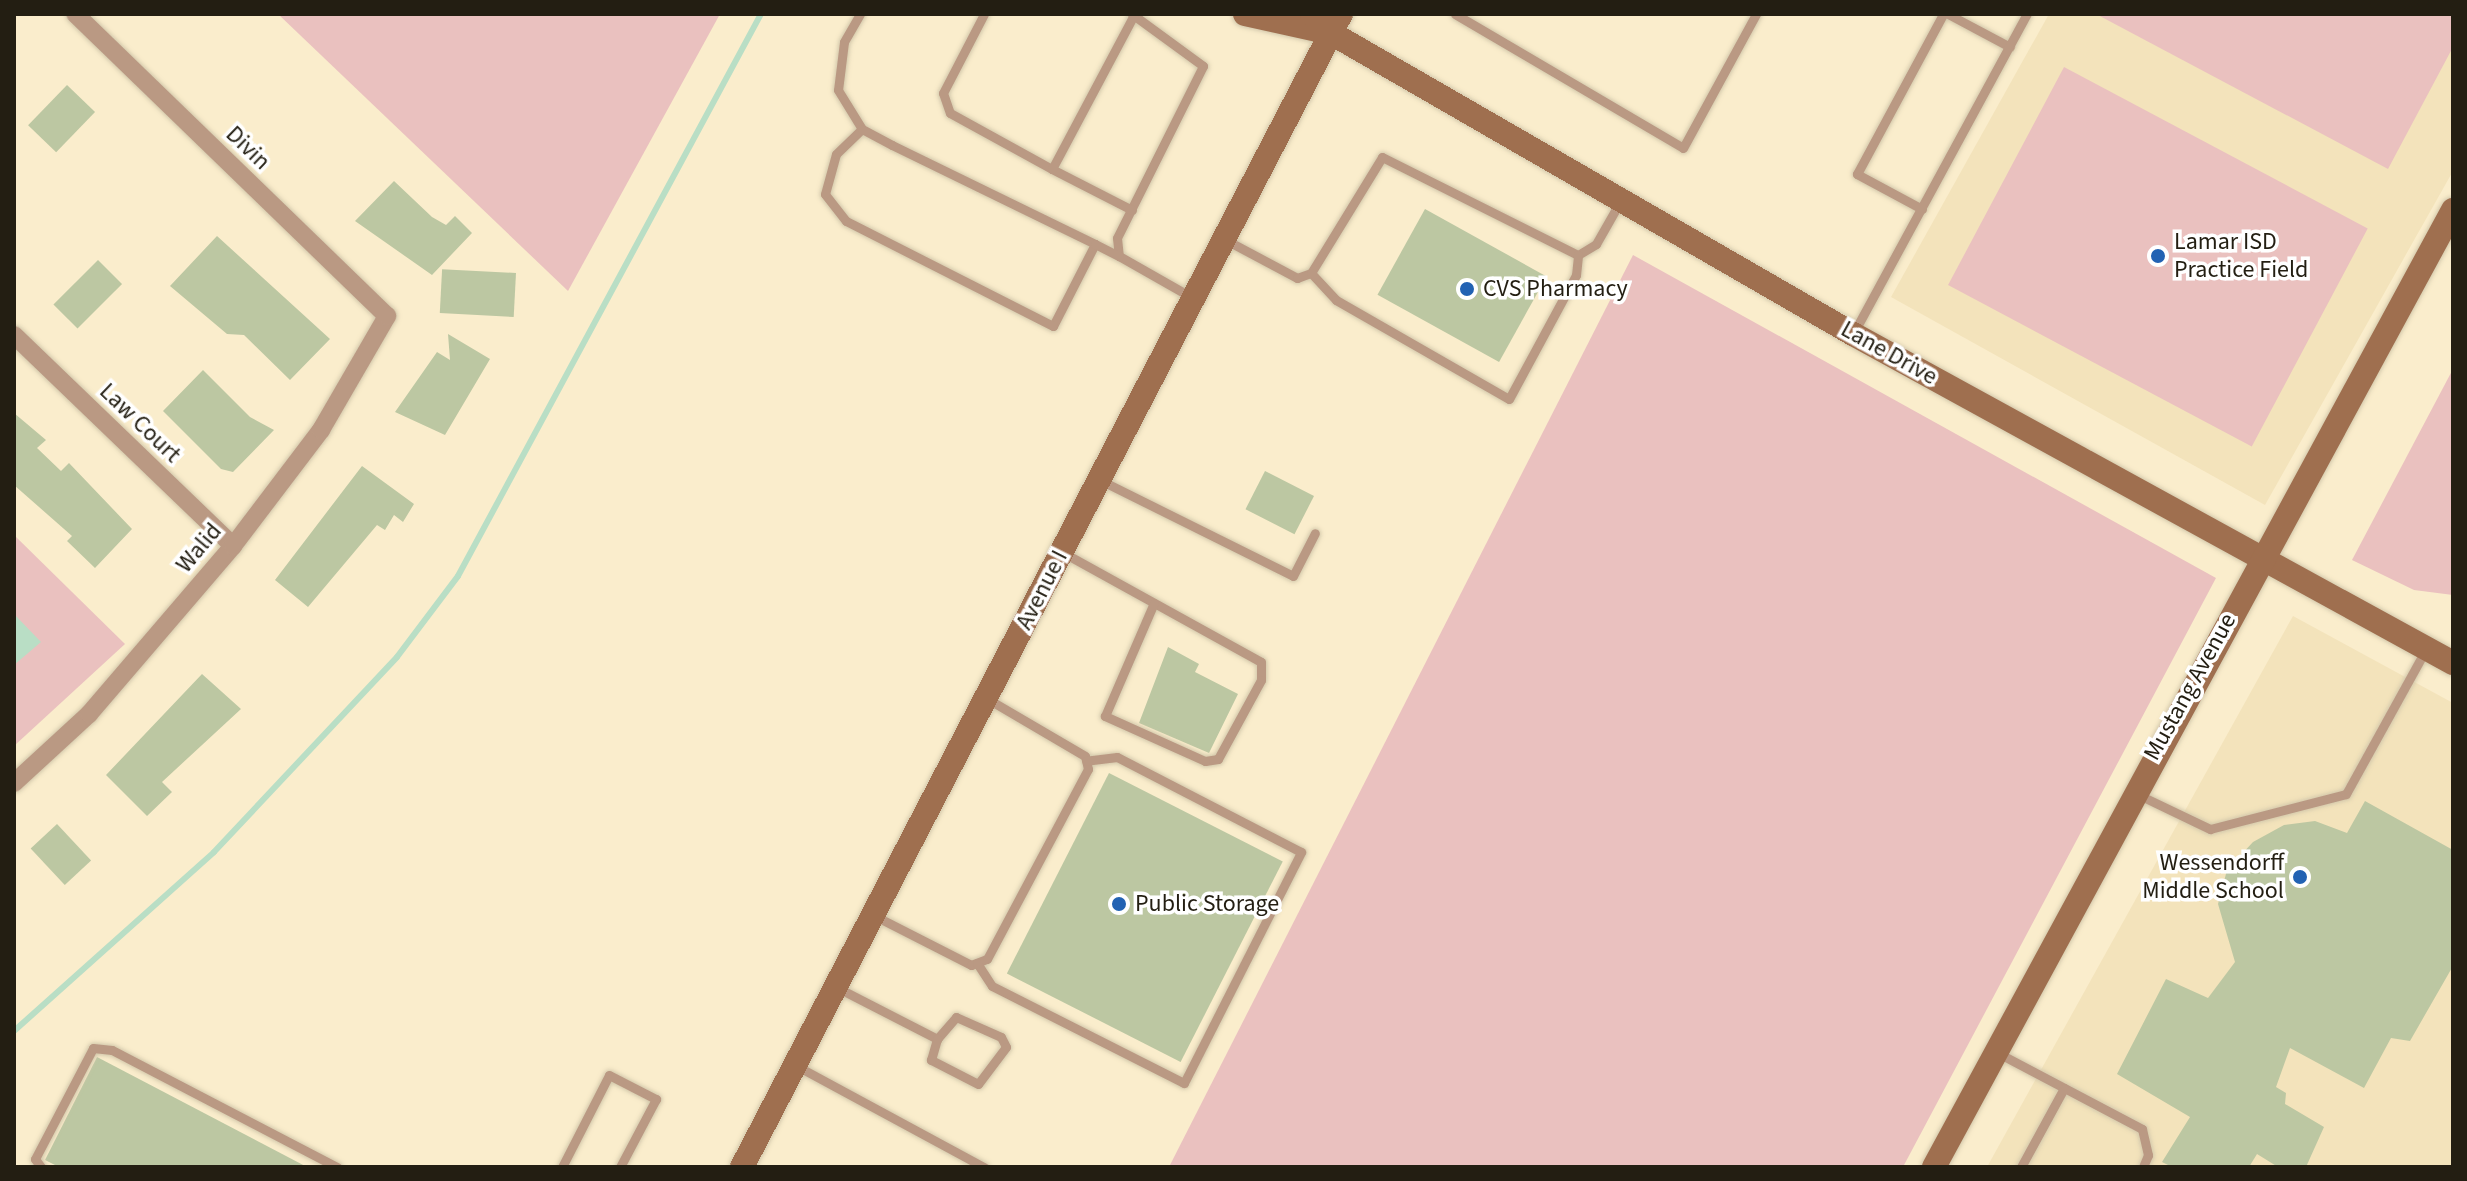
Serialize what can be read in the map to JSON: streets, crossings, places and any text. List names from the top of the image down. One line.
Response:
{"streets":{"main road":["Lane Drive","Avenue I","Mustang Avenue"],"street":["Divin","Law Court","Walid"]},"crossings":[["Divin","Walid"],["Lane Drive","Avenue I"],["Lane Drive","Mustang Avenue"],["Law Court","Walid"]],"places":["Lamar ISD Practice Field","CVS Pharmacy","Wessendorff Middle School","Public Storage"]}
